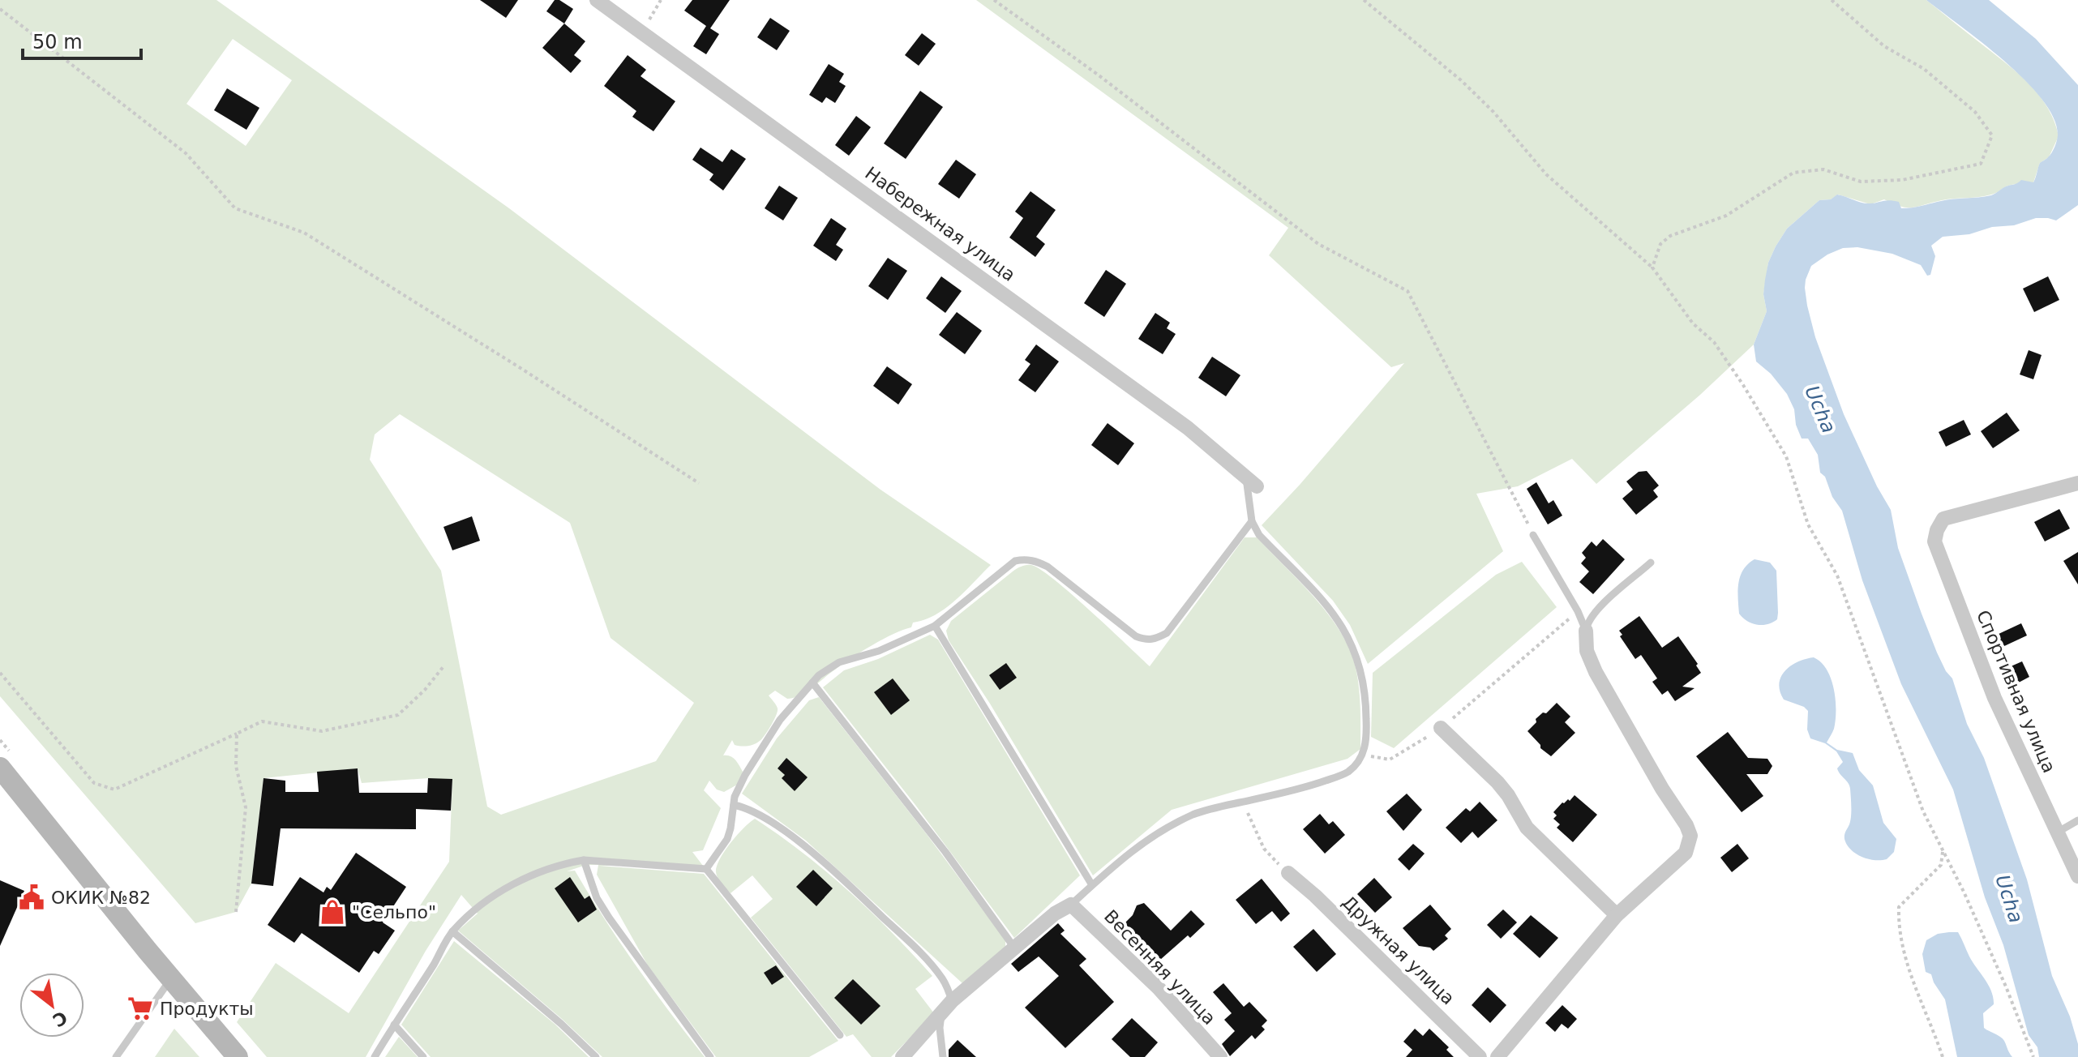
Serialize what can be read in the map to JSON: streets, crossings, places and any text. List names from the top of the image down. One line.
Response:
{"streets":{"street":["Набережная улица","Спортивная улица","Дружная улица","Весенняя улица"]},"water":["Ucha"],"places":{"public building":["ОКИК №82"],"shop":["\"Сельпо\""],"supermarket":["Продукты"]},"scale_bar":"50 m","north":"bottom right"}
